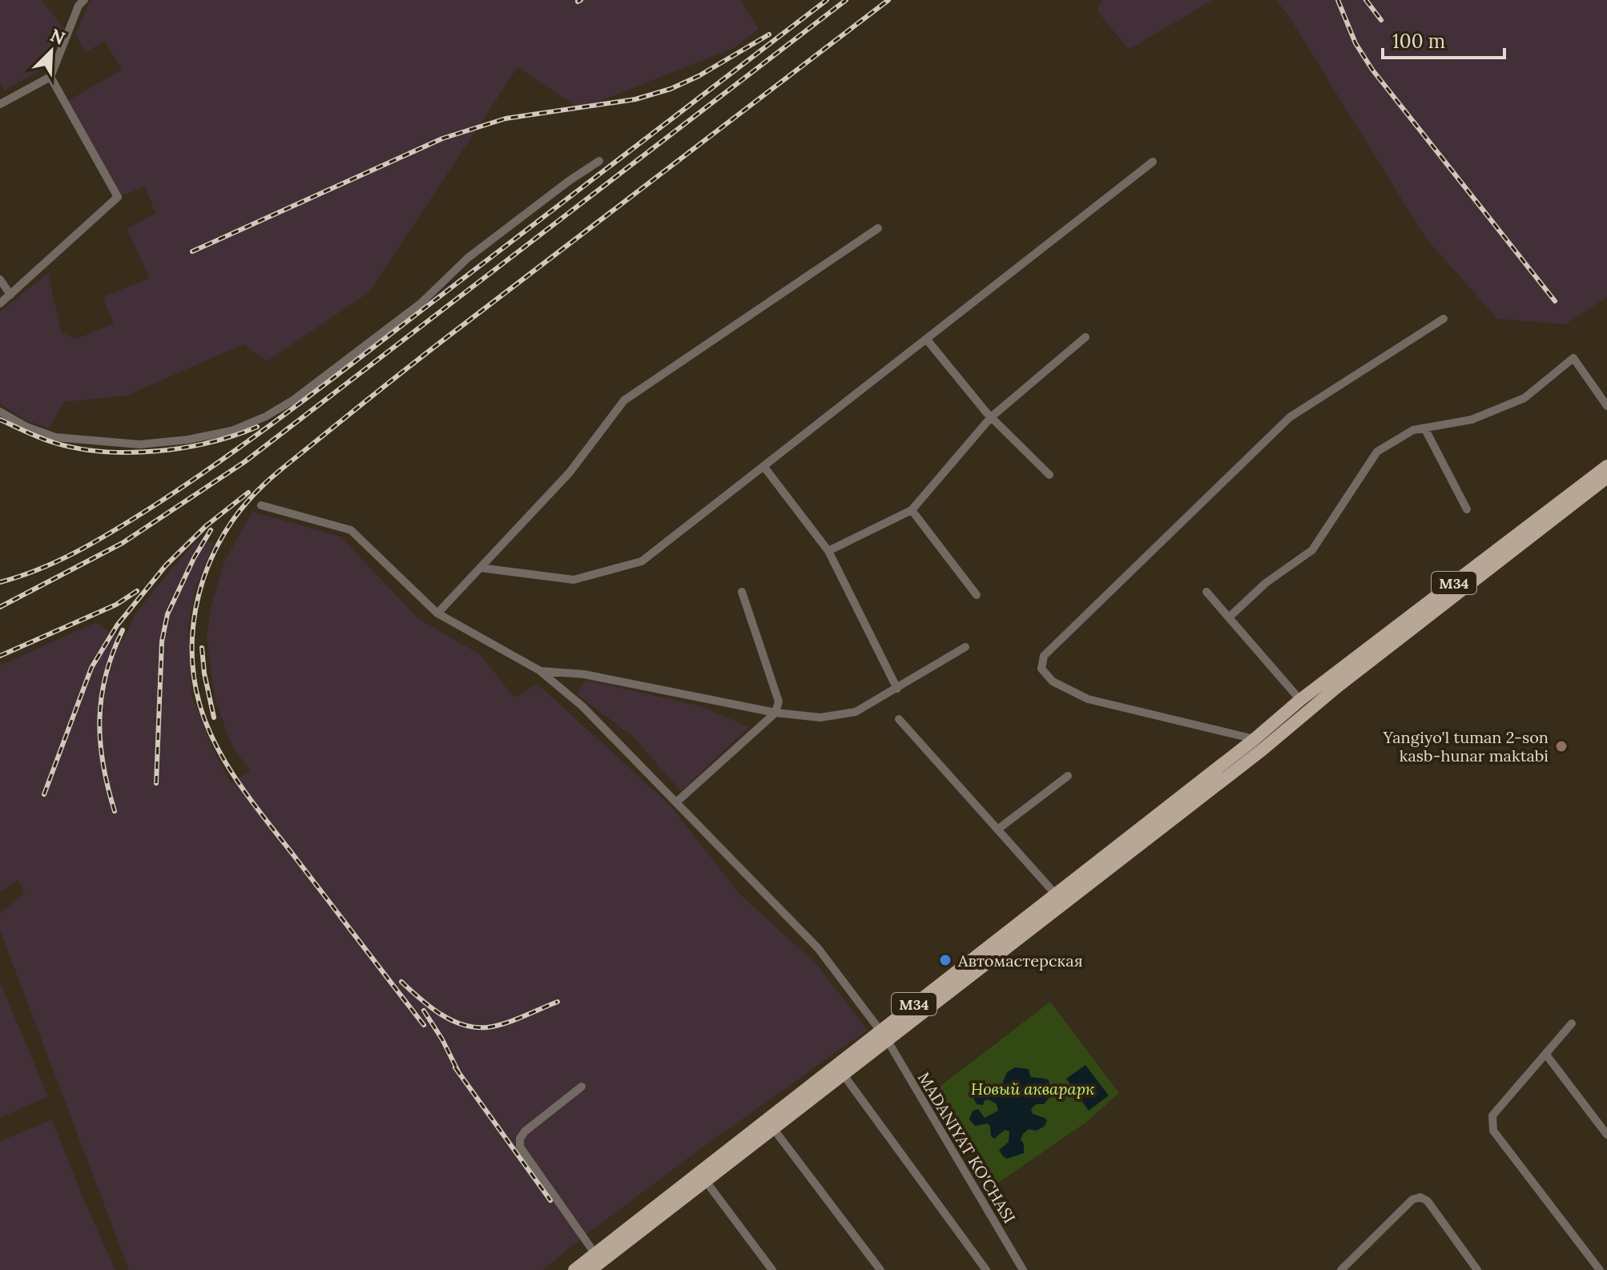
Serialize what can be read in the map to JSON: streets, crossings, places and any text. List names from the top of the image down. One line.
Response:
{"streets":{"main road":["M34"],"street":["MADANIYAT KO'CHASI"]},"crossings":[["M34","MADANIYAT KO'CHASI"]],"parks":["Новый акварарк"],"places":["Yangiyo'l tuman 2-son kasb-hunar maktabi","Автомастерская"],"scale_bar":"100 m","north":"top right"}
